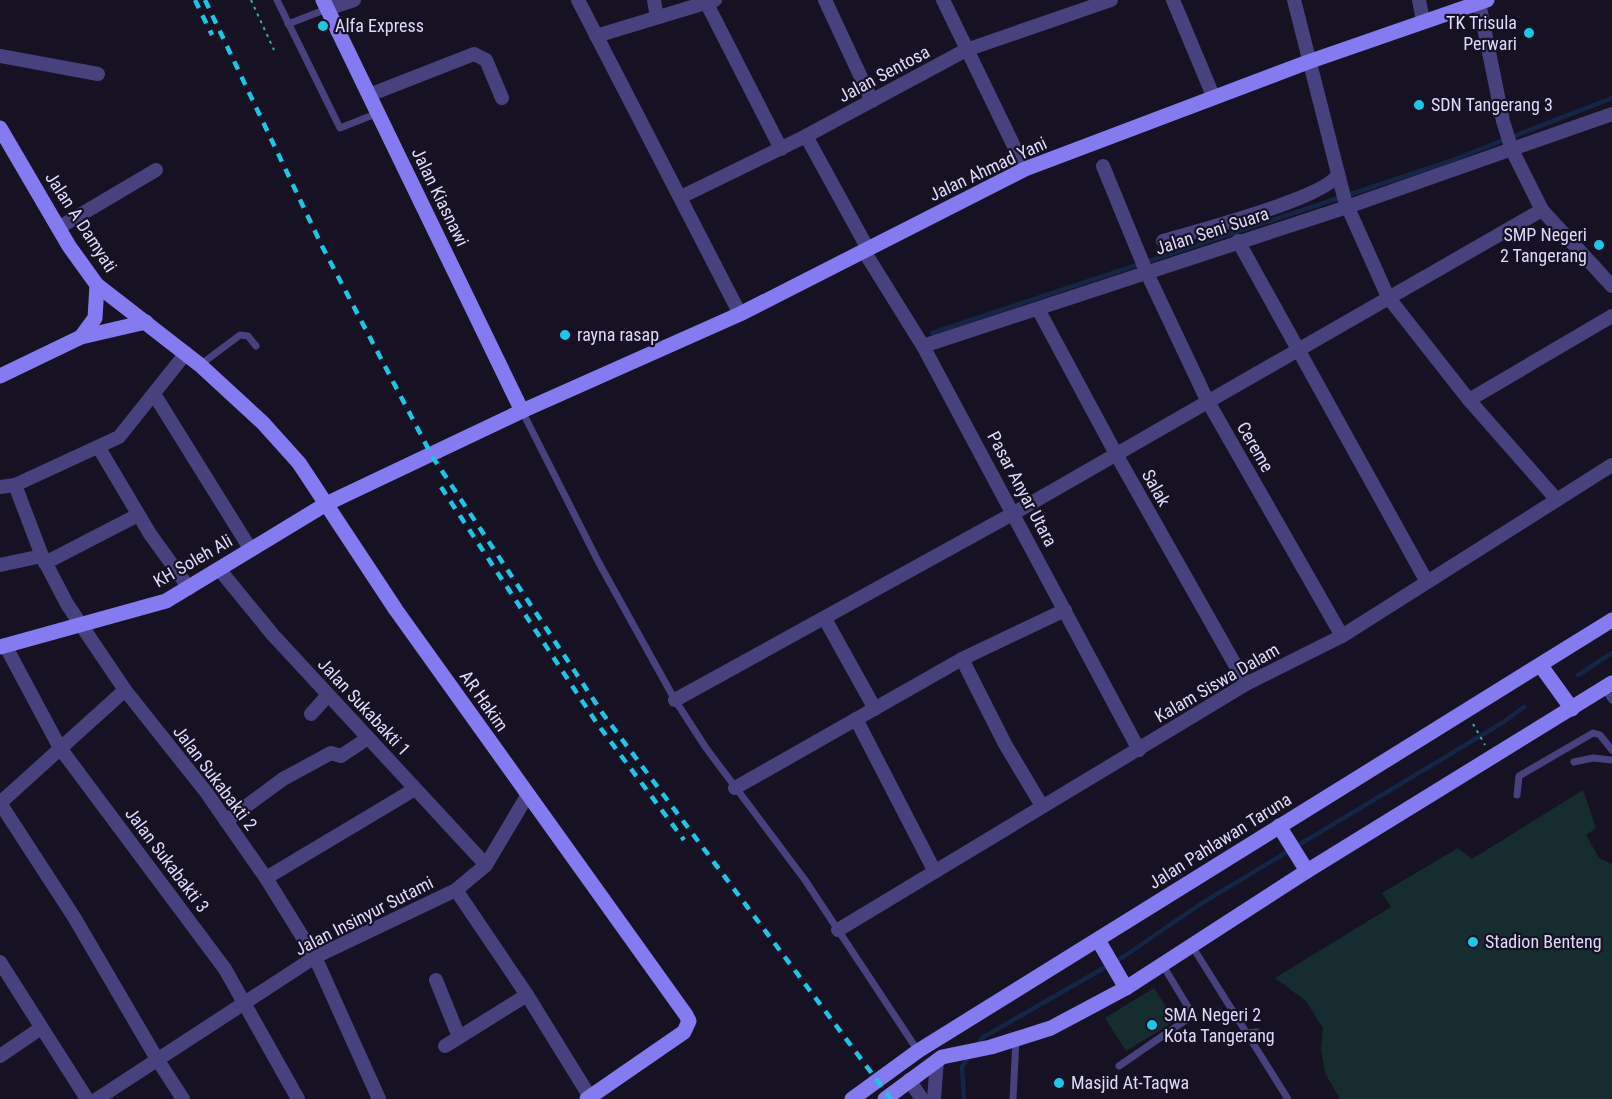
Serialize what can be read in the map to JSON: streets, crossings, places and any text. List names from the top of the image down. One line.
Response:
{"streets":{"street":["Jalan Sentosa","Jalan Ahmad Yani","Jalan Kiasnawi","Jalan A Damyati","Jalan Seni Suara","Cereme","Salak","Pasar Anyar Utara","KH Soleh Ali","Kalam Siswa Dalam","AR Hakim","Jalan Sukabakti 1","Jalan Sukabakti 2","Jalan Pahlawan Taruna","Jalan Sukabakti 3","Jalan Insinyur Sutami"]},"crossings":[["Jalan Sentosa","Pasar Anyar Utara"],["Jalan Ahmad Yani","Jalan Kiasnawi"],["Jalan Ahmad Yani","Pasar Anyar Utara"],["Jalan Ahmad Yani","KH Soleh Ali"],["Jalan Kiasnawi","KH Soleh Ali"],["Jalan A Damyati","AR Hakim"],["Jalan Seni Suara","Cereme"],["Jalan Seni Suara","Salak"],["Jalan Seni Suara","Pasar Anyar Utara"],["Cereme","Kalam Siswa Dalam"],["Salak","Kalam Siswa Dalam"],["Pasar Anyar Utara","Kalam Siswa Dalam"],["KH Soleh Ali","AR Hakim"],["KH Soleh Ali","Jalan Sukabakti 1"],["KH Soleh Ali","Jalan Sukabakti 2"],["KH Soleh Ali","Jalan Sukabakti 3"],["AR Hakim","Jalan Insinyur Sutami"],["Jalan Sukabakti 1","Jalan Insinyur Sutami"],["Jalan Sukabakti 2","Jalan Insinyur Sutami"],["Jalan Sukabakti 3","Jalan Insinyur Sutami"]],"places":["Alfa Express","TK Trisula Perwari","SDN Tangerang 3","SMP Negeri 2 Tangerang","rayna rasap","Stadion Benteng","SMA Negeri 2 Kota Tangerang","Masjid At-Taqwa"]}
